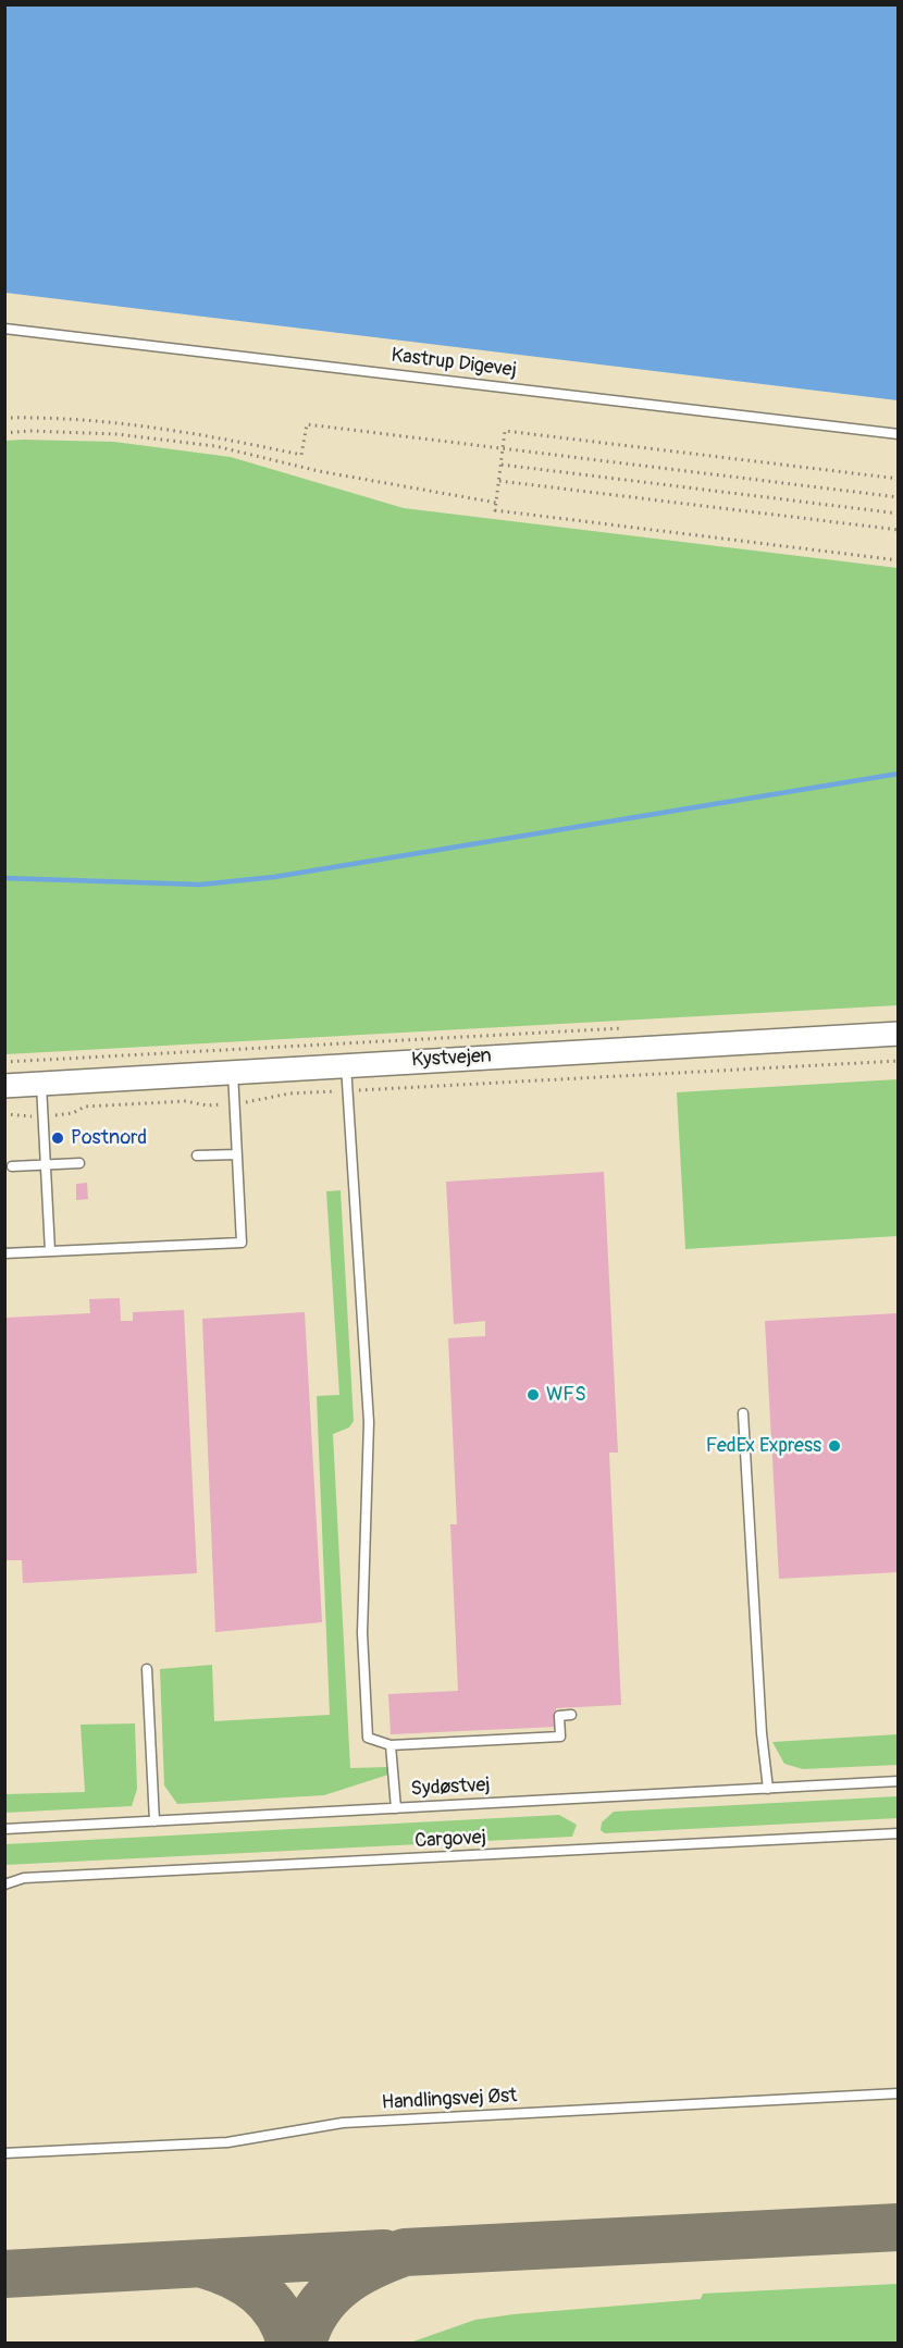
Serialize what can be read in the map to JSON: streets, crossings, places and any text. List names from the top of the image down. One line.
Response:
{"streets":{"street":["Kystvejen"],"lane":["Kastrup Digevej","Sydøstvej","Cargovej","Handlingsvej Øst"]},"places":["Postnord","WFS","FedEx Express"]}
